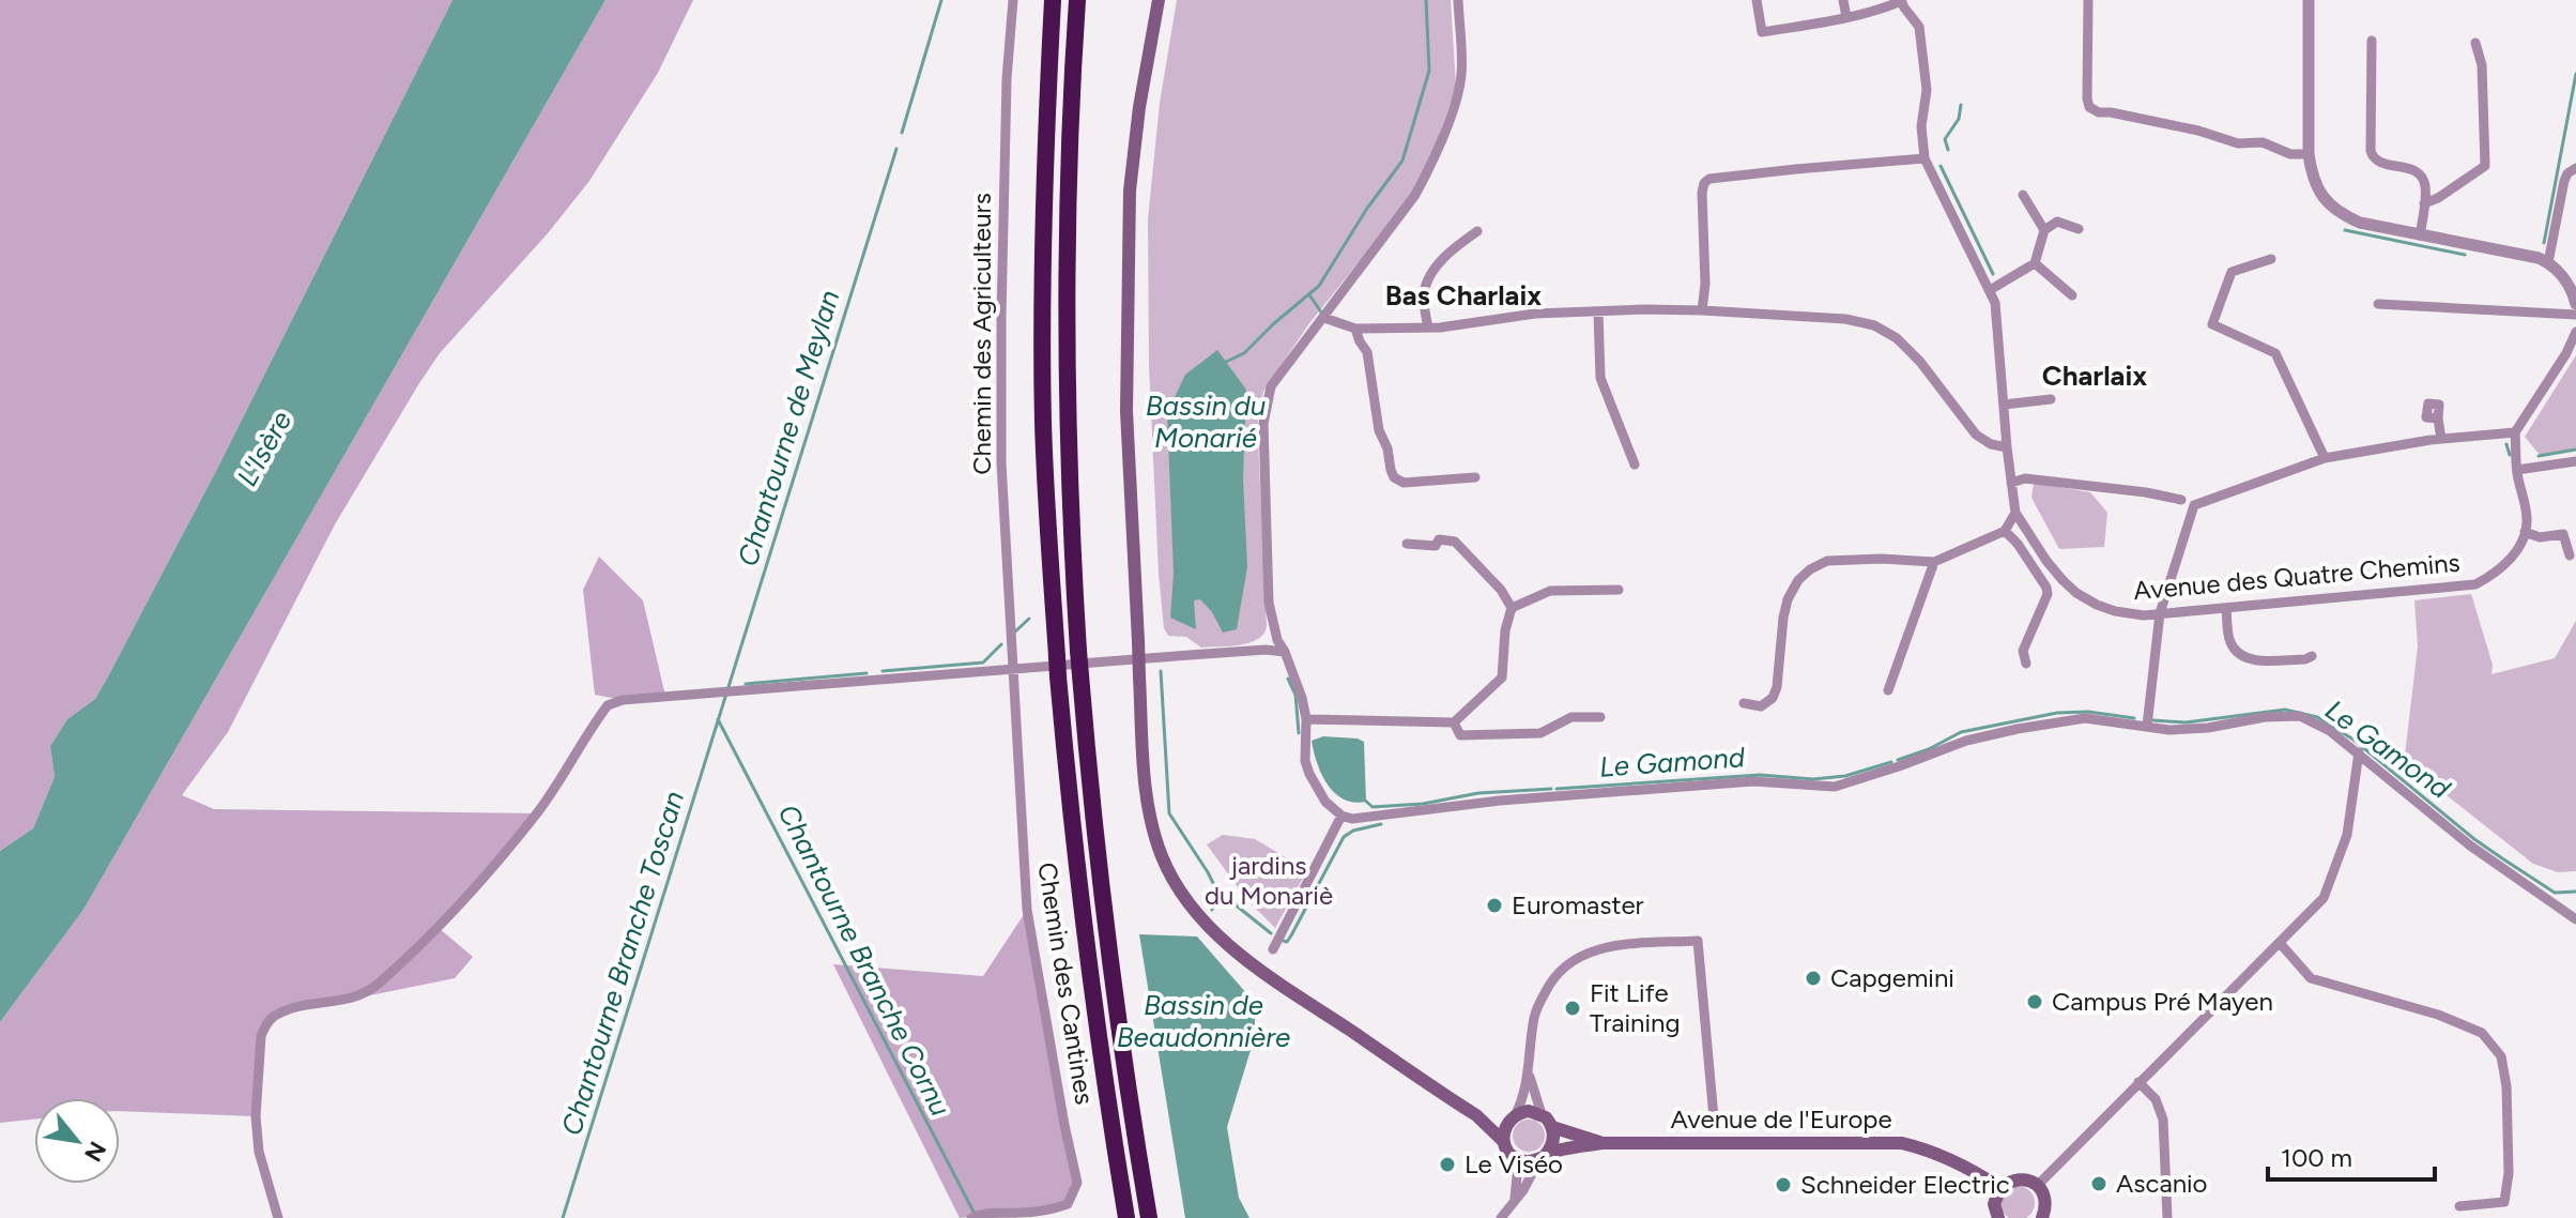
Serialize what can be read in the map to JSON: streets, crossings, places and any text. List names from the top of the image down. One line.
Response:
{"streets":{"main road":["Avenue de l'Europe"],"street":["Chemin des Agriculteurs","Avenue des Quatre Chemins","Chemin des Cantines"]},"crossings":[["Chemin des Agriculteurs","Chemin des Cantines"]],"districts":["Bas Charlaix","Charlaix"],"water":["Bassin du Monarié","Chantourne de Meylan","L'Isère","Le Gamond","Chantourne Branche Cornu","Chantourne Branche Toscan","Bassin de Beaudonnière"],"parks":["jardins du Monariè"],"places":["Euromaster","Capgemini","Campus Pré Mayen","Fit Life Training","Le Viséo","Ascanio","Schneider Electric"],"scale_bar":"100 m","north":"bottom right"}
